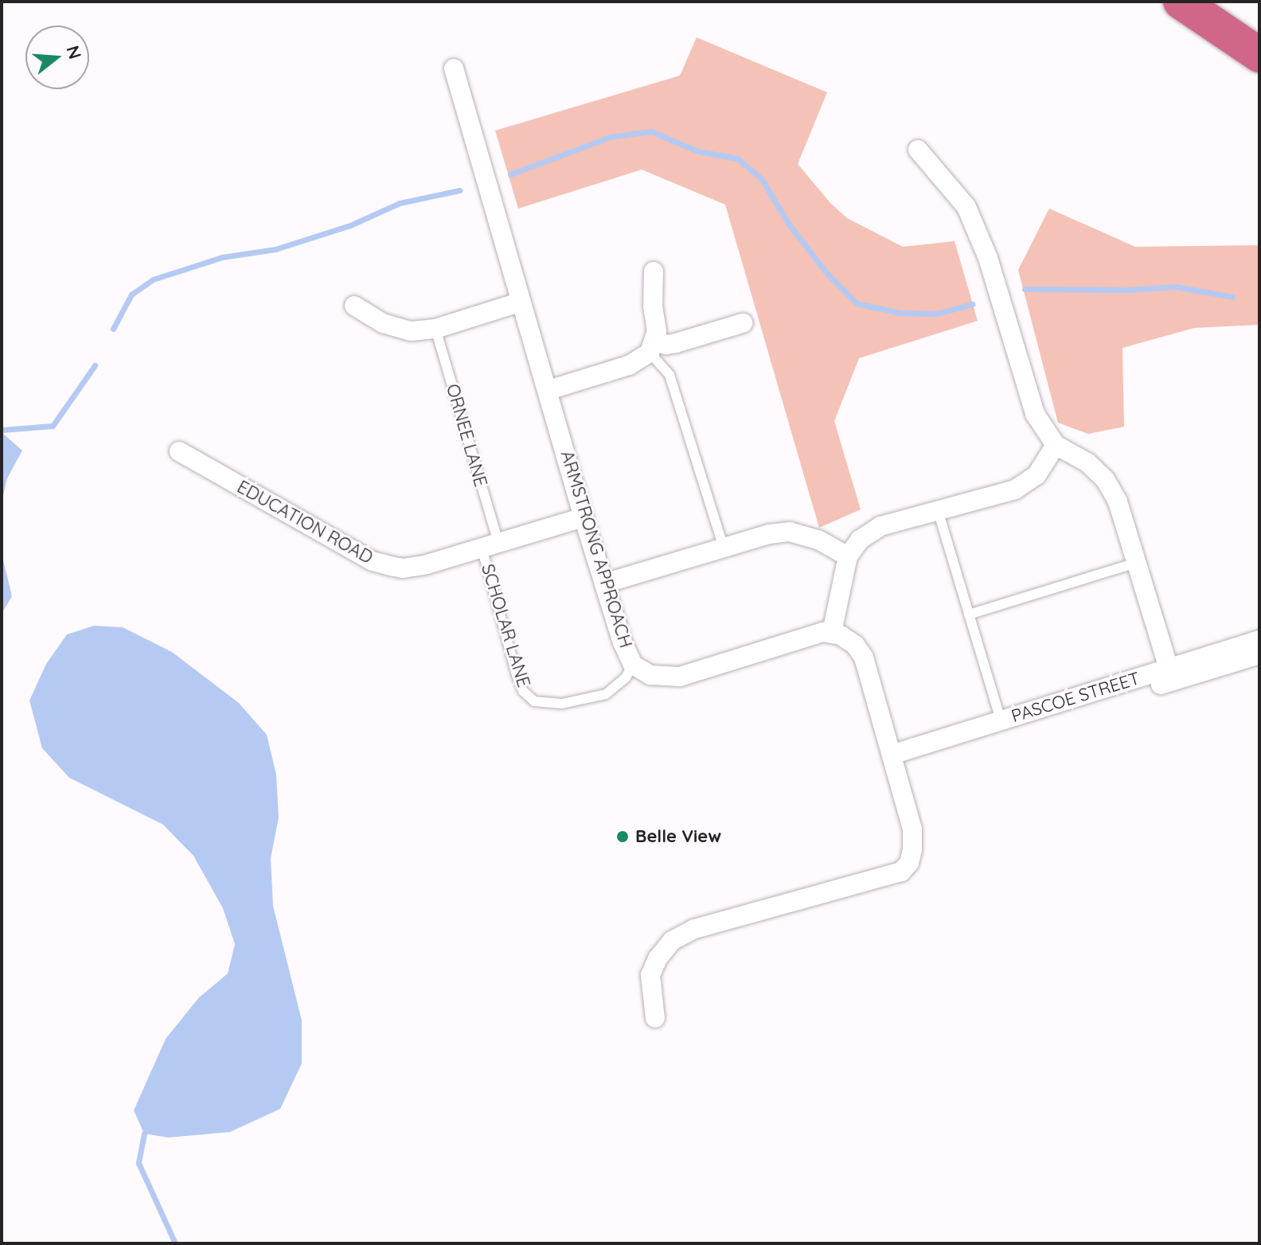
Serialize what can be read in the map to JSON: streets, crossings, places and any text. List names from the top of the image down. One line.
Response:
{"streets":{"street":["EDUCATION ROAD","ARMSTRONG APPROACH","PASCOE STREET"],"lane":["ORNEE LANE","SCHOLAR LANE"]},"crossings":[["ORNEE LANE","EDUCATION ROAD"],["ORNEE LANE","SCHOLAR LANE"],["EDUCATION ROAD","ARMSTRONG APPROACH"],["EDUCATION ROAD","SCHOLAR LANE"],["ARMSTRONG APPROACH","SCHOLAR LANE"]],"places":["Belle View"],"north":"right"}
